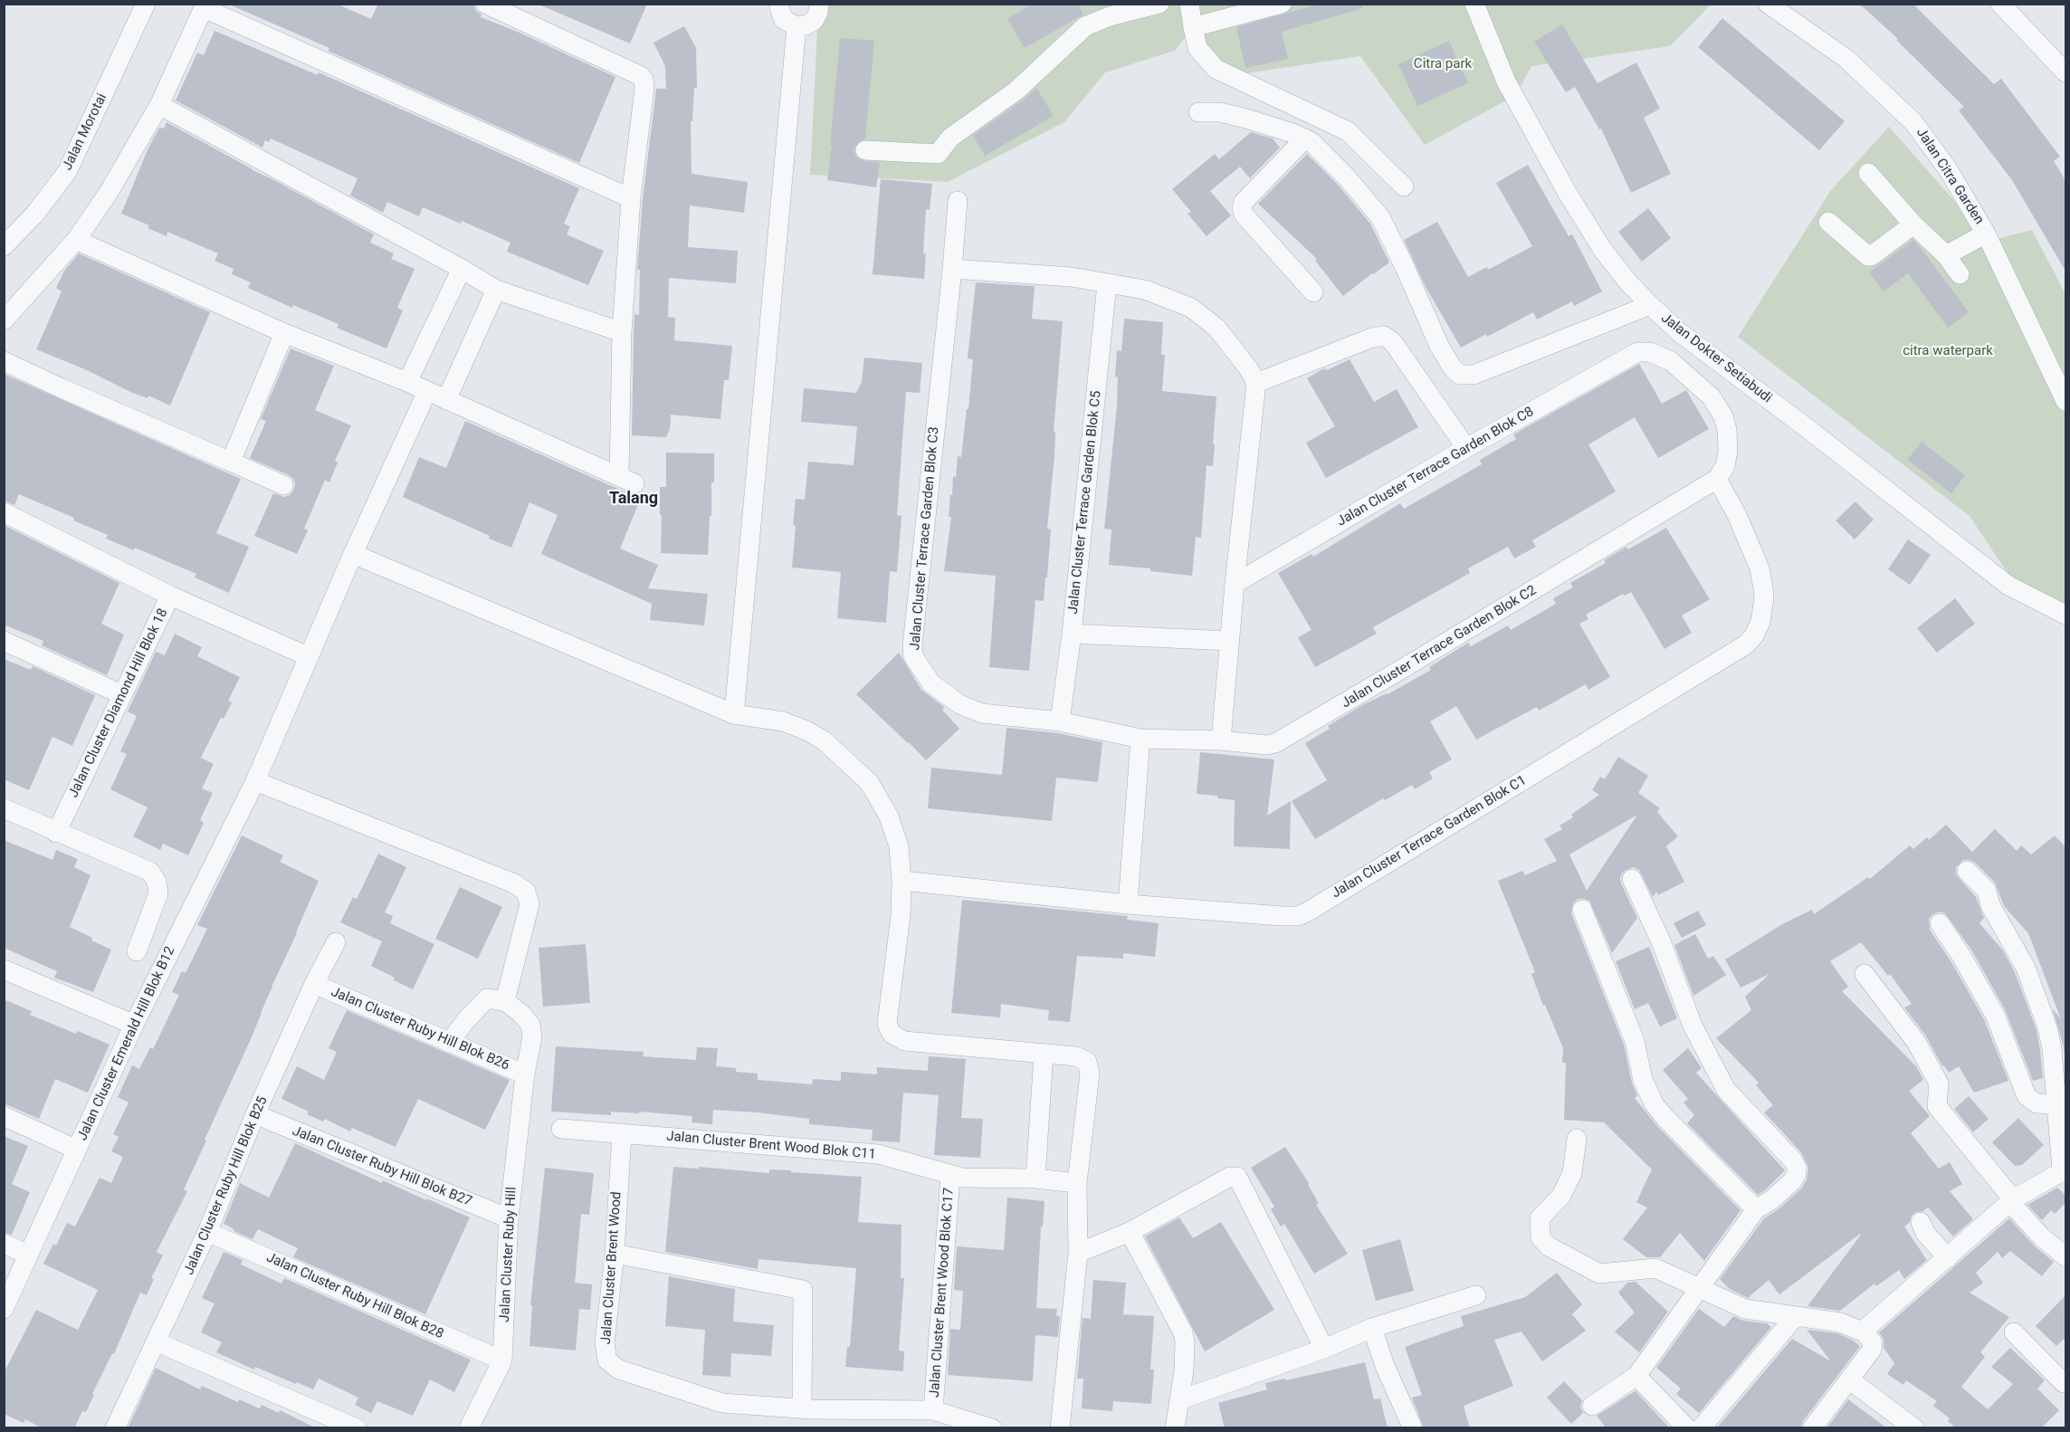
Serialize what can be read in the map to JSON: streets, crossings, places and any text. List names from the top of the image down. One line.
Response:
{"streets":{"street":["Jalan Morotai","Jalan Citra Garden","Jalan Dokter Setiabudi","Jalan Cluster Terrace Garden Blok C8","Jalan Cluster Terrace Garden Blok C5","Jalan Cluster Terrace Garden Blok C3","Jalan Cluster Terrace Garden Blok C2","Jalan Cluster Diamond Hill Blok 18","Jalan Cluster Terrace Garden Blok C1","Jalan Cluster Ruby Hill Blok B26","Jalan Cluster Emerald Hill Blok B12","Jalan Cluster Brent Wood Blok C11","Jalan Cluster Ruby Hill Blok B27","Jalan Cluster Ruby Hill Blok B25","Jalan Cluster Ruby Hill","Jalan Cluster Brent Wood","Jalan Cluster Brent Wood Blok C17","Jalan Cluster Ruby Hill Blok B28"]},"crossings":[["Jalan Cluster Terrace Garden Blok C8","Jalan Cluster Terrace Garden Blok C2"],["Jalan Cluster Terrace Garden Blok C8","Jalan Cluster Terrace Garden Blok C1"],["Jalan Cluster Terrace Garden Blok C5","Jalan Cluster Terrace Garden Blok C3"],["Jalan Cluster Terrace Garden Blok C3","Jalan Cluster Terrace Garden Blok C2"],["Jalan Cluster Terrace Garden Blok C2","Jalan Cluster Terrace Garden Blok C1"],["Jalan Cluster Ruby Hill Blok B26","Jalan Cluster Ruby Hill Blok B25"],["Jalan Cluster Ruby Hill Blok B26","Jalan Cluster Ruby Hill"],["Jalan Cluster Brent Wood Blok C11","Jalan Cluster Brent Wood"],["Jalan Cluster Brent Wood Blok C11","Jalan Cluster Brent Wood Blok C17"],["Jalan Cluster Ruby Hill Blok B27","Jalan Cluster Ruby Hill Blok B25"],["Jalan Cluster Ruby Hill Blok B27","Jalan Cluster Ruby Hill"],["Jalan Cluster Ruby Hill Blok B25","Jalan Cluster Ruby Hill Blok B28"],["Jalan Cluster Ruby Hill","Jalan Cluster Ruby Hill Blok B28"],["Jalan Cluster Brent Wood","Jalan Cluster Brent Wood Blok C17"]],"districts":["Talang"],"parks":["Citra park","citra waterpark"]}
